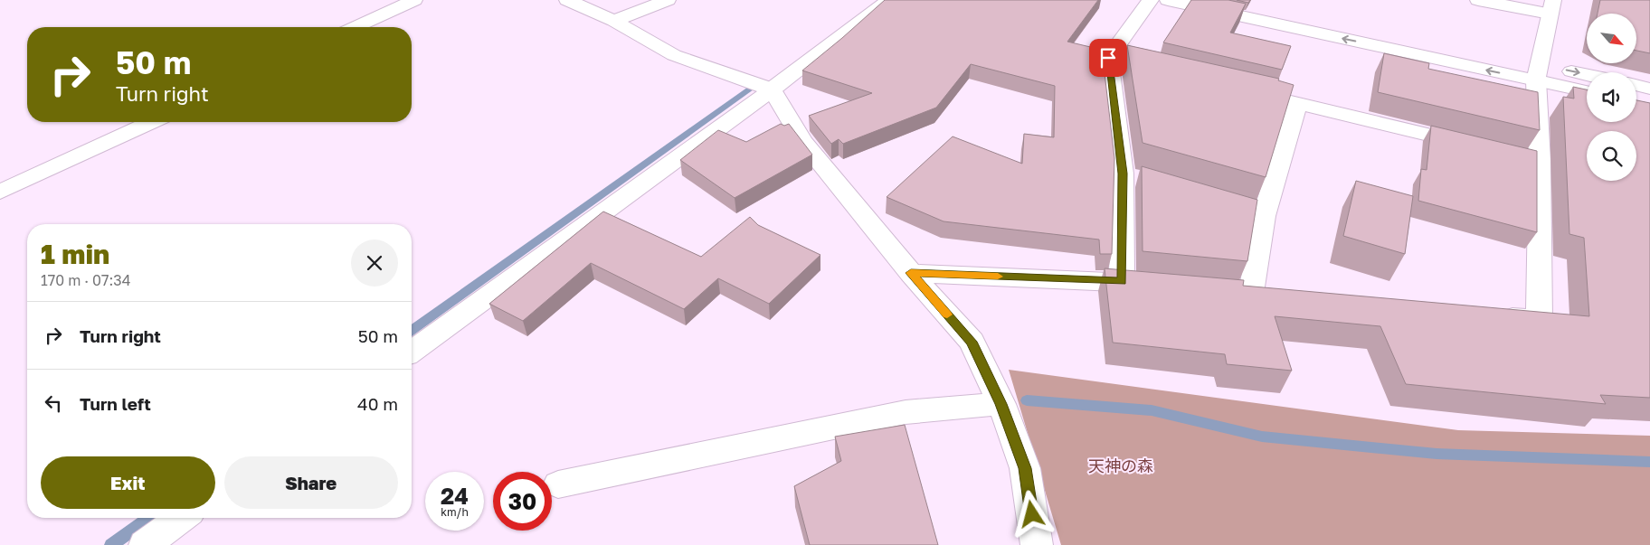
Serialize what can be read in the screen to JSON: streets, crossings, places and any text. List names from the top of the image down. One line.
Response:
{"parks":["天神の森"],"north":"bottom right","page":{"turn":["50 m","Turn right"],"heading":["1 min","170 m · 07:34"],"list":[{"name":"Turn right","value":"50 m"},{"name":"Turn left","value":"40 m"}],"buttons":["Exit","Share"],"speed":"24 km/h","limit":"30"}}
